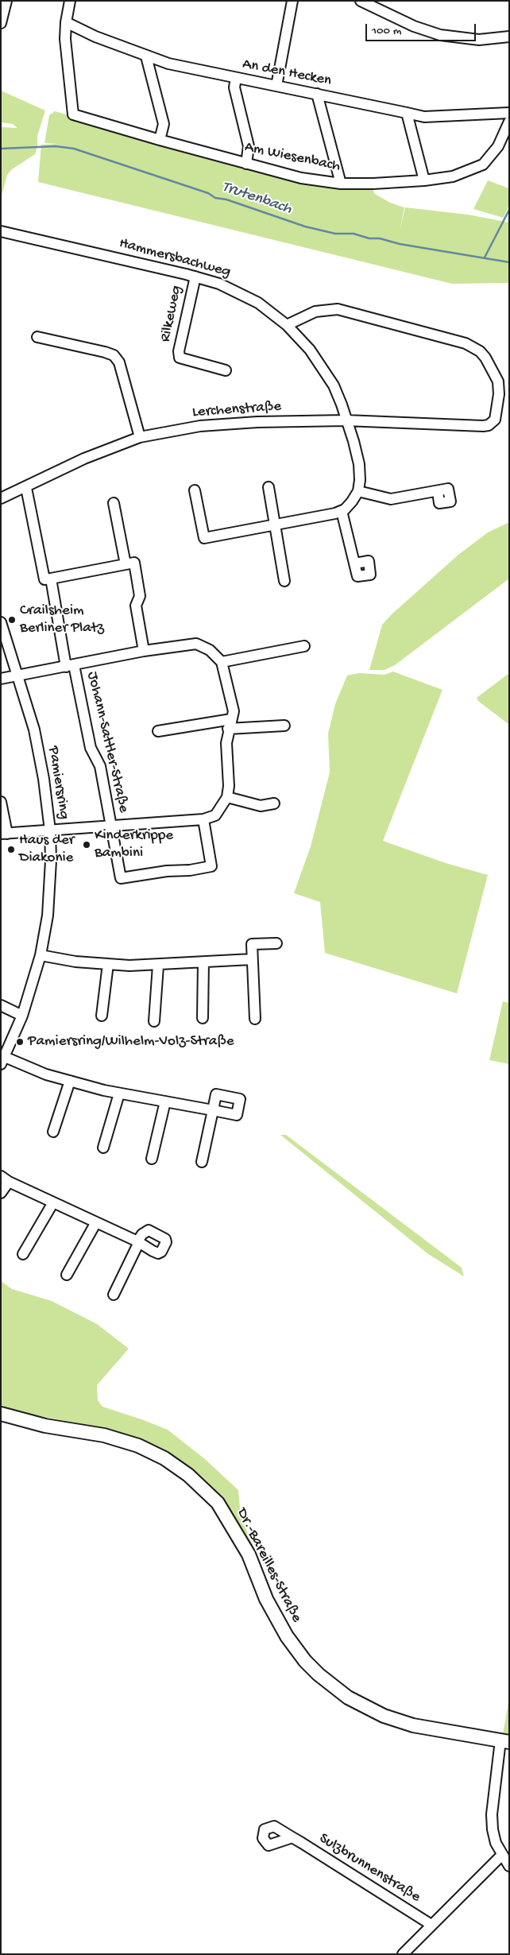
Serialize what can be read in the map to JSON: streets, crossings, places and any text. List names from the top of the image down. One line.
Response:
{"streets":{"main road":["Dr.-Bareilles-Straße"],"street":["An den Hecken","Am Wiesenbach","Hammersbachweg","Rilkeweg","Lerchenstraße","Johann-Sattler-Straße","Pamiersring","Sulzbrunnenstraße"]},"crossings":[["An den Hecken","Am Wiesenbach"],["Hammersbachweg","Rilkeweg"],["Hammersbachweg","Lerchenstraße"]],"water":["Trutenbach"],"places":["Crailsheim Berliner Platz","Kinderkrippe Bambini","Haus der Diakonie","Pamiersring/Wilhelm-Volz-Straße"],"scale_bar":"100 m"}
